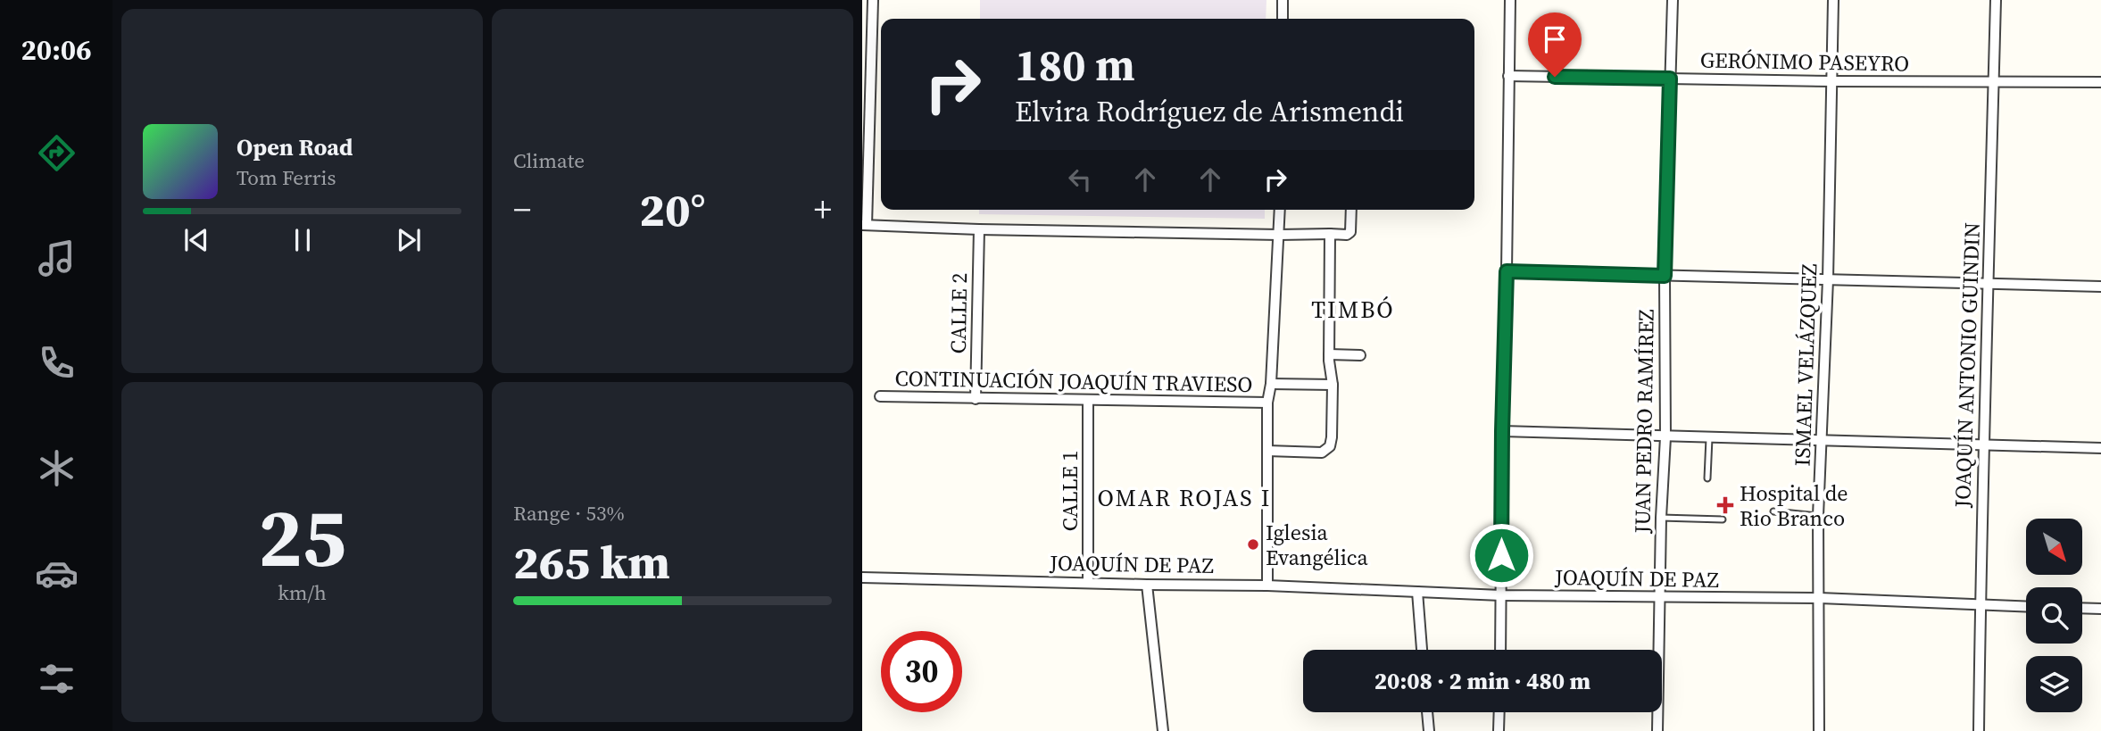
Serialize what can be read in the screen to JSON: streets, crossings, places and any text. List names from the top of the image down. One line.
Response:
{"streets":{"street":["GERÓNIMO PASEYRO","CALLE 2","ISMAEL VELÁZQUEZ","JOAQUÍN ANTONIO GUINDIN","CONTINUACIÓN JOAQUÍN TRAVIESO","JUAN PEDRO RAMÍREZ","CALLE 1","JOAQUÍN DE PAZ"]},"crossings":[["GERÓNIMO PASEYRO","ISMAEL VELÁZQUEZ"],["GERÓNIMO PASEYRO","JOAQUÍN ANTONIO GUINDIN"],["GERÓNIMO PASEYRO","JUAN PEDRO RAMÍREZ"],["CALLE 2","CONTINUACIÓN JOAQUÍN TRAVIESO"],["ISMAEL VELÁZQUEZ","JOAQUÍN DE PAZ"],["JOAQUÍN ANTONIO GUINDIN","JOAQUÍN DE PAZ"],["CONTINUACIÓN JOAQUÍN TRAVIESO","CALLE 1"],["JUAN PEDRO RAMÍREZ","JOAQUÍN DE PAZ"],["CALLE 1","JOAQUÍN DE PAZ"]],"districts":["TIMBÓ","OMAR ROJAS I"],"places":{"health":["Hospital de Rio Branco"],"other":["Iglesia Evangélica"]},"north":"bottom right","page":{"tabs":"20:06","tile":["Climate",["25","km/h"],["Range · 53%","265 km"]],"turn":["180 m","Elvira Rodríguez de Arismendi"],"song":["Open Road","Tom Ferris"],"heat":["−","20°","+"],"limit":"30","trip":"20:08 · 2 min · 480 m"}}
